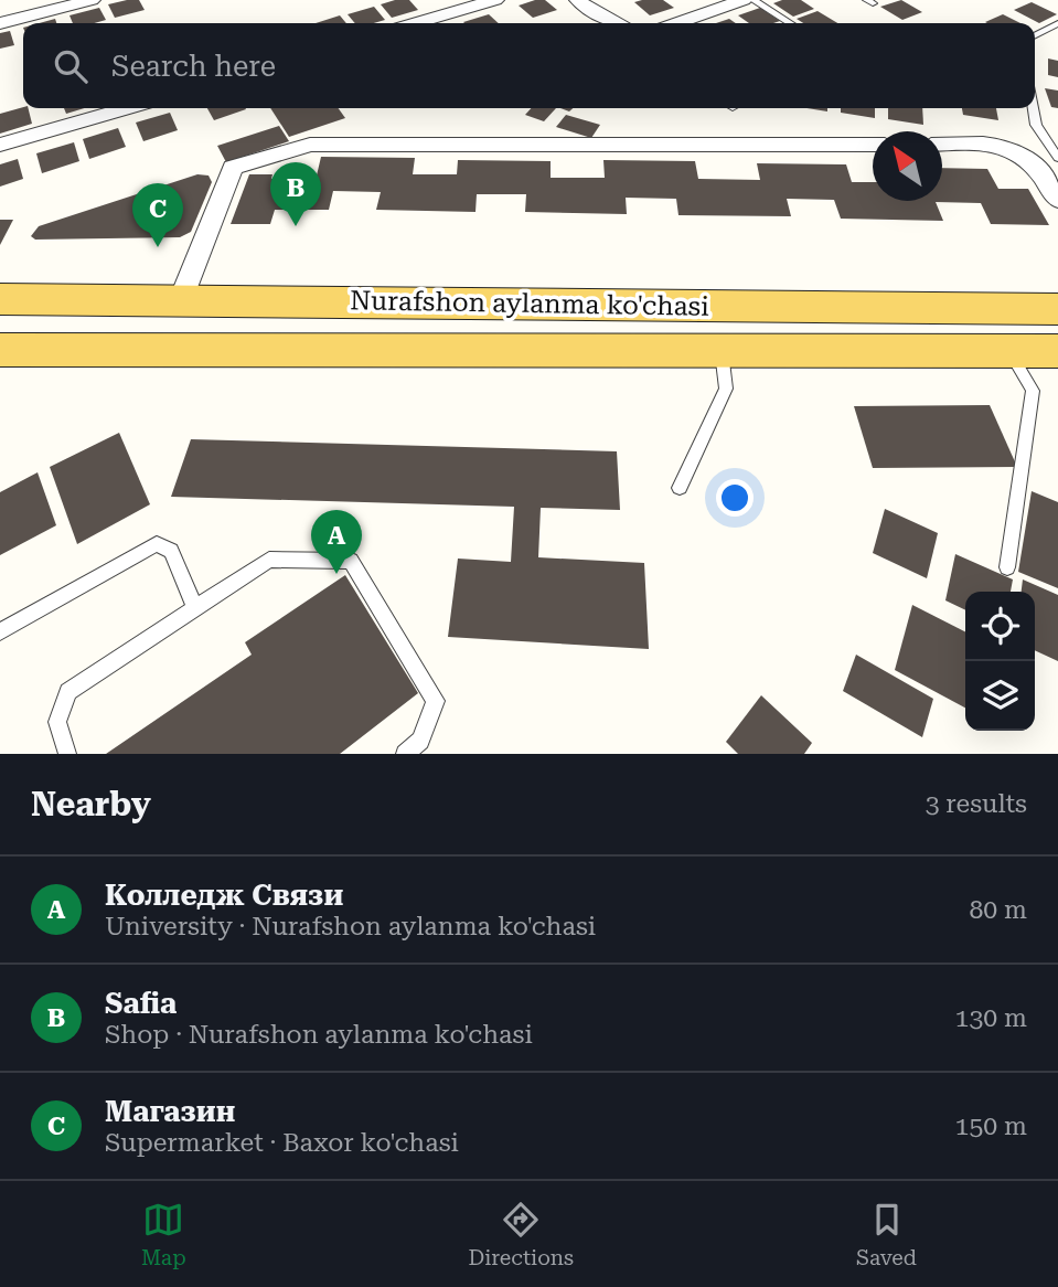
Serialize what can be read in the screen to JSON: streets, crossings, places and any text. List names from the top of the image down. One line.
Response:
{"streets":{"main road":["Nurafshon aylanma ko'chasi"]},"north":"top left","page":{"search":"Search here","pins":["B","C","A"],"heading":["Nearby","3 results"],"list":[{"mark":"A","name":"Колледж Связи","note":"University · Nurafshon aylanma ko'chasi","value":"80 m"},{"mark":"B","name":"Safia","note":"Shop · Nurafshon aylanma ko'chasi","value":"130 m"},{"mark":"C","name":"Магазин","note":"Supermarket · Baxor ko'chasi","value":"150 m"}],"nav":["Map","Directions","Saved"]}}
